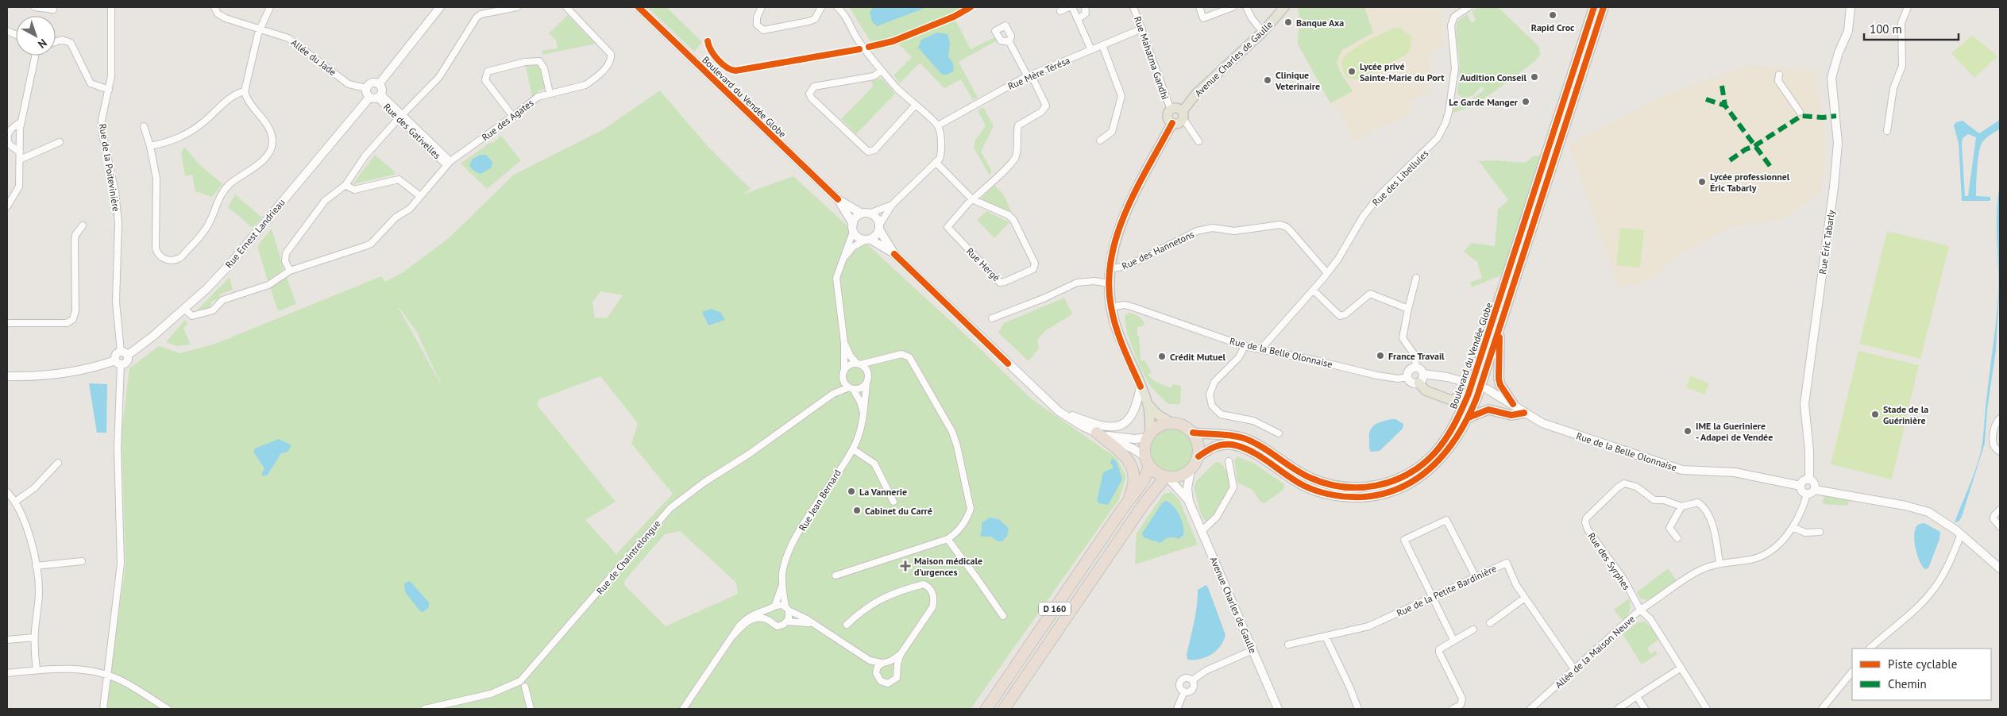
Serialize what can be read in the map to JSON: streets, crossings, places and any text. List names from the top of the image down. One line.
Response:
{"streets":{"highway":["D 160"],"main road":["Avenue Charles de Gaulle","Boulevard du Vendée Globe"],"street":["Allée du Jade","Rue Mahatma Gandhi","Rue Mère Térésa","Rue des Agates","Rue des Gativelles","Rue de la Poitevinière","Rue des Libellules","Rue Ernest Landrieau","Rue Éric Tabarly","Rue des Hannetons","Rue Hergé","Rue de la Belle Olonnaise","Rue Jean Bernard","Rue de Chaintrelongue","Rue des Syrphes","Rue de la Petite Bardinière","Allée de la Maison Neuve"]},"crossings":[["Allée du Jade","Rue des Gativelles"],["Allée du Jade","Rue Ernest Landrieau"],["Rue Mahatma Gandhi","Avenue Charles de Gaulle"],["Rue Mahatma Gandhi","Rue Mère Térésa"],["Boulevard du Vendée Globe","D 160"],["Rue des Agates","Rue des Gativelles"],["Rue des Agates","Rue Ernest Landrieau"],["Rue des Gativelles","Rue Ernest Landrieau"],["Rue de la Poitevinière","Rue Ernest Landrieau"],["Rue des Libellules","Rue des Hannetons"],["Rue des Libellules","Rue de la Belle Olonnaise"],["Rue Éric Tabarly","Rue de la Belle Olonnaise"],["Rue Jean Bernard","Rue de Chaintrelongue"],["Rue des Syrphes","Allée de la Maison Neuve"],["Rue de la Petite Bardinière","Allée de la Maison Neuve"]],"places":{"other":["Rapid Croc","Banque Axa","Lycée privé Sainte-Marie du Port","Audition Conseil","Clinique Veterinaire","Le Garde Manger","Lycée professionnel Éric Tabarly","France Travail","Crédit Mutuel","Stade de la Guérinière","IME la Gueriniere - Adapei de Vendée","La Vannerie","Cabinet du Carré"],"health":["Maison médicale d'urgences"]},"legend":["Piste cyclable","Chemin"],"scale_bar":"100 m","north":"bottom right"}
